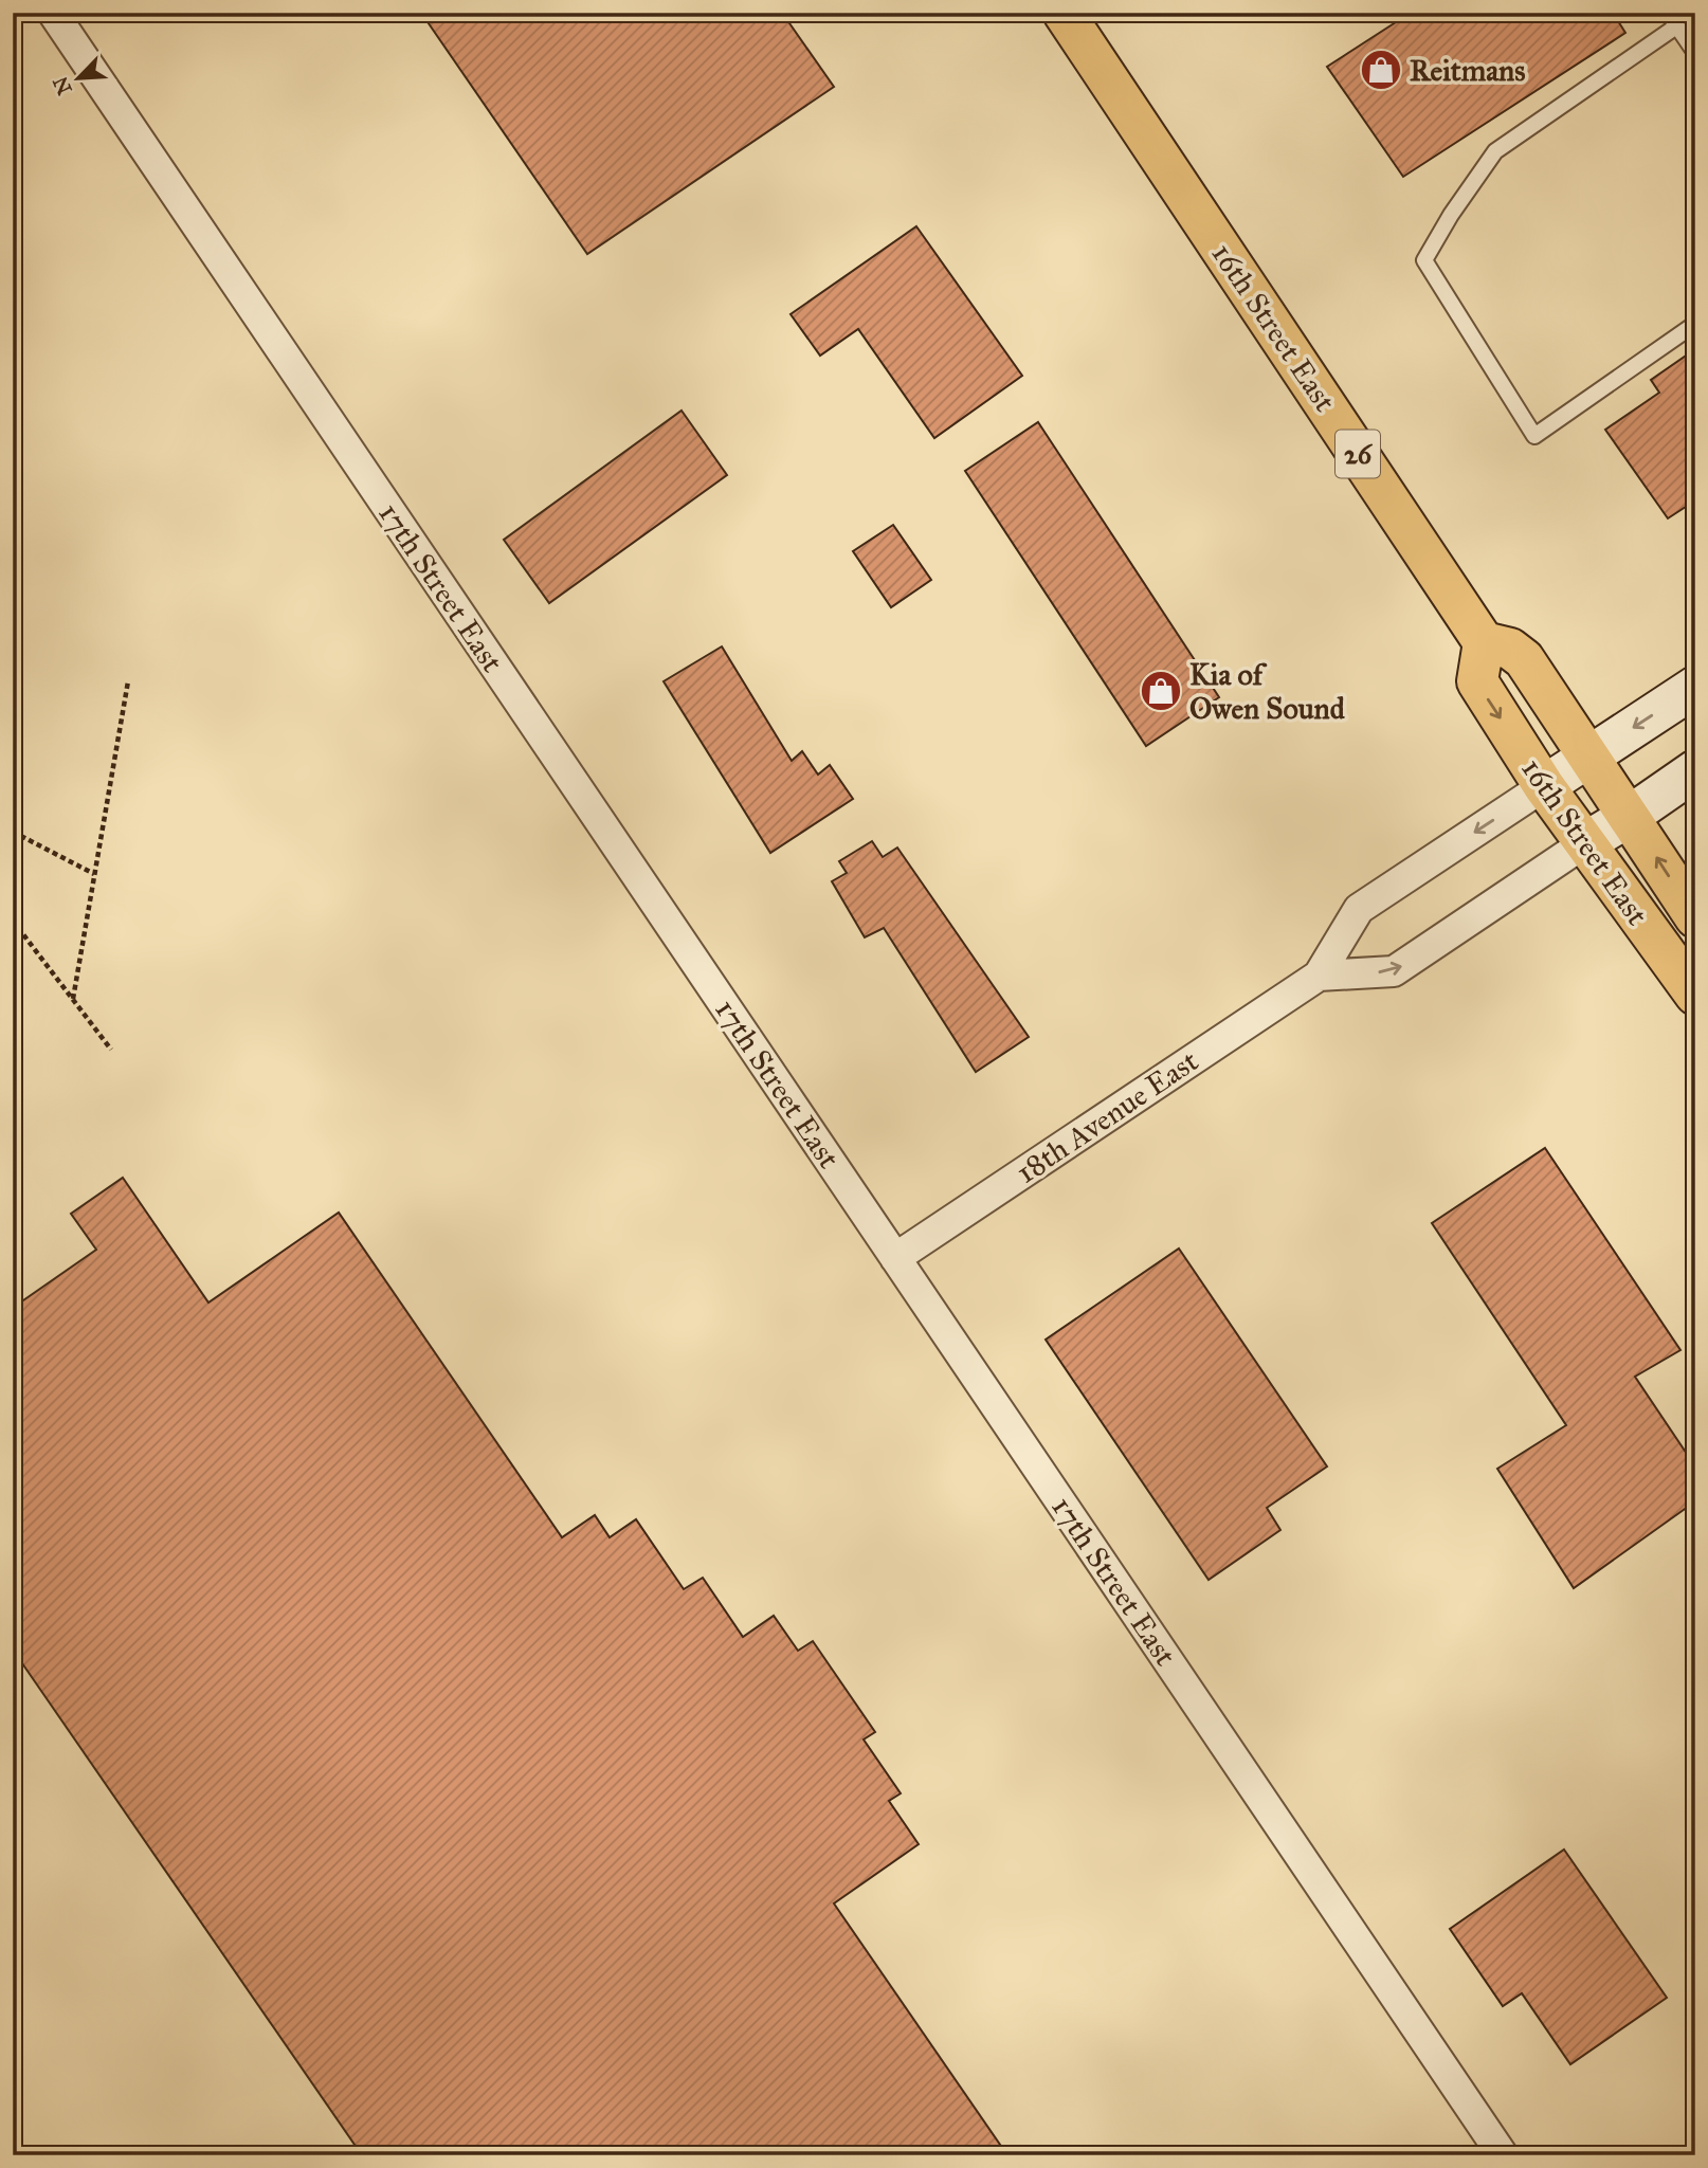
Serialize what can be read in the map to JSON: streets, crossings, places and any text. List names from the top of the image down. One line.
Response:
{"streets":{"main road":["16th Street East","26"],"street":["17th Street East","18th Avenue East"]},"crossings":[["16th Street East","18th Avenue East"],["17th Street East","18th Avenue East"]],"places":{"shop":["Reitmans","Kia of Owen Sound"]},"north":"bottom left"}
